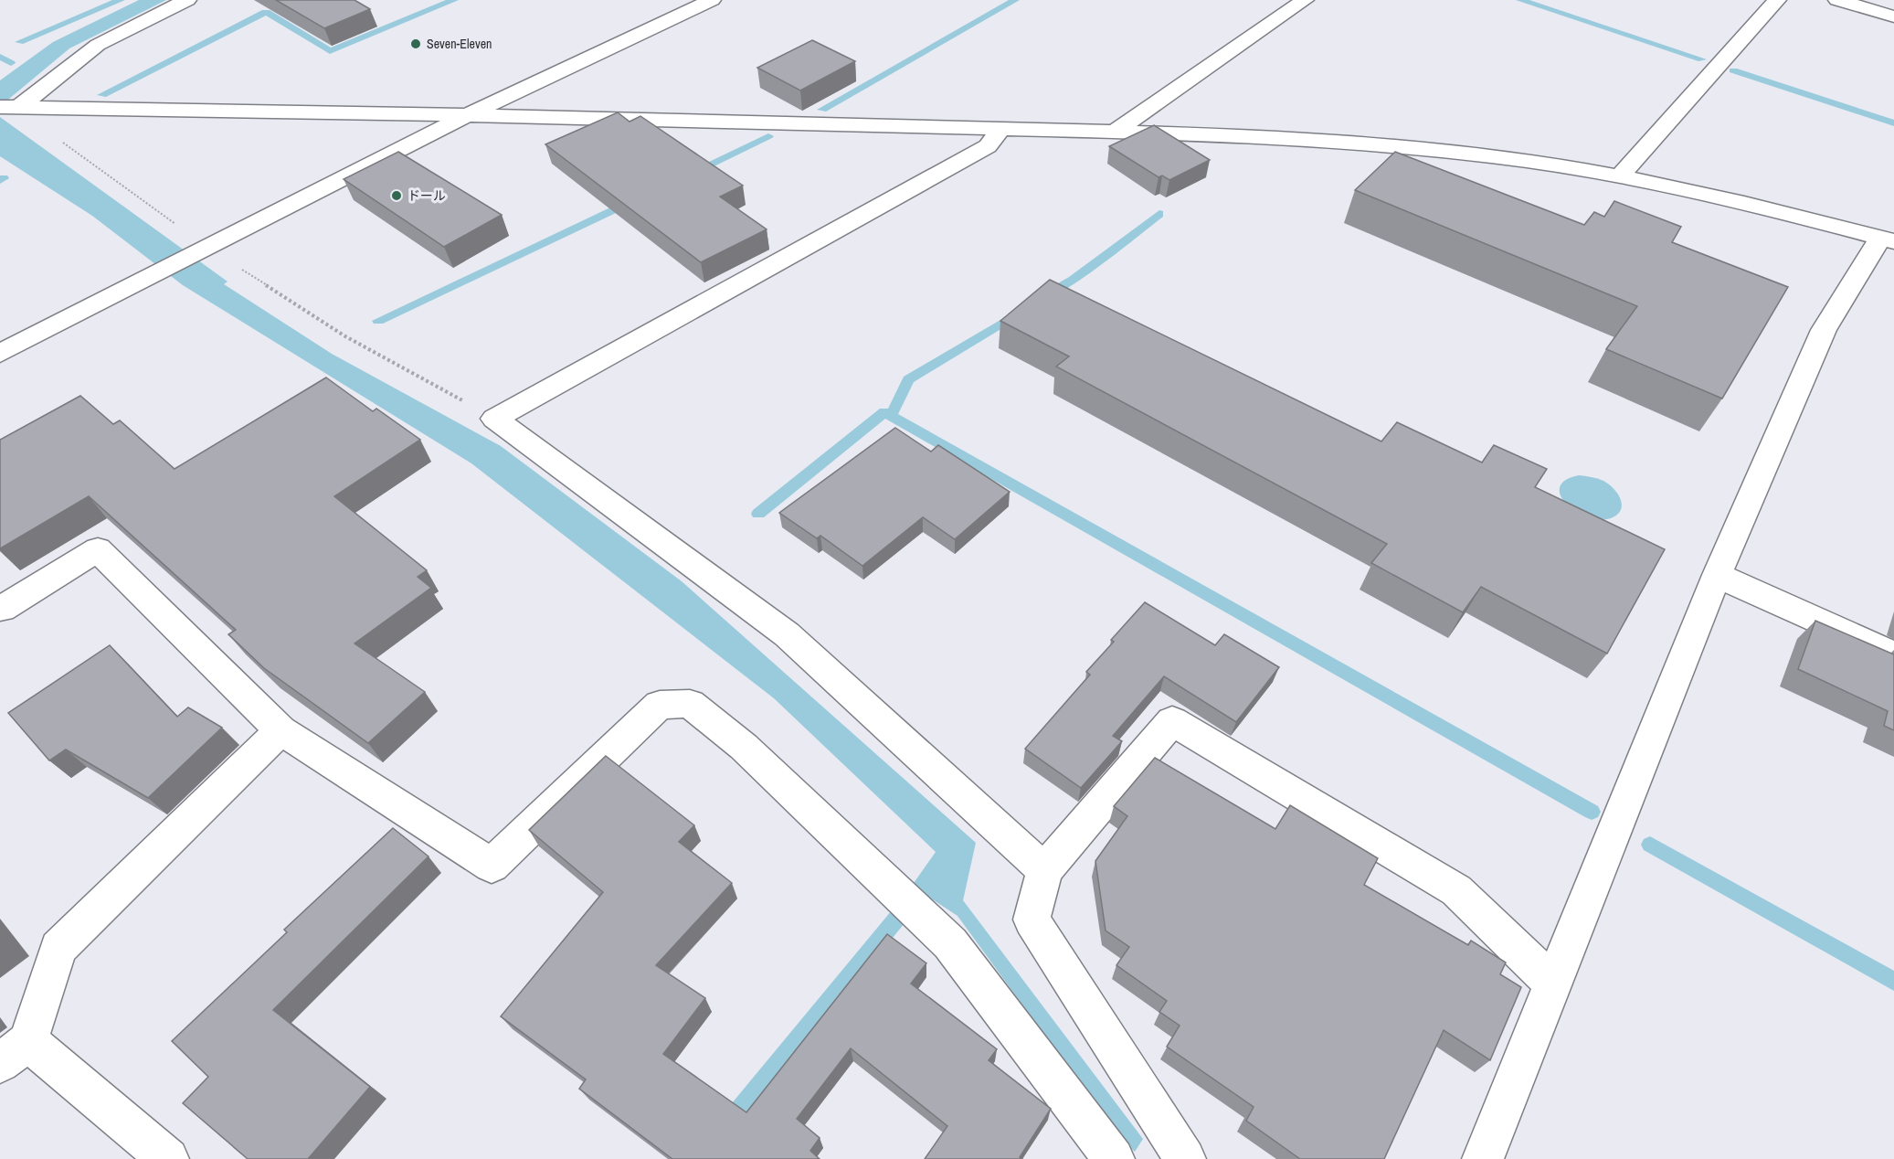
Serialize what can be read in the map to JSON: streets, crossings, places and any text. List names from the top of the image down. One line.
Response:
{"places":["Seven-Eleven","ドール"]}
